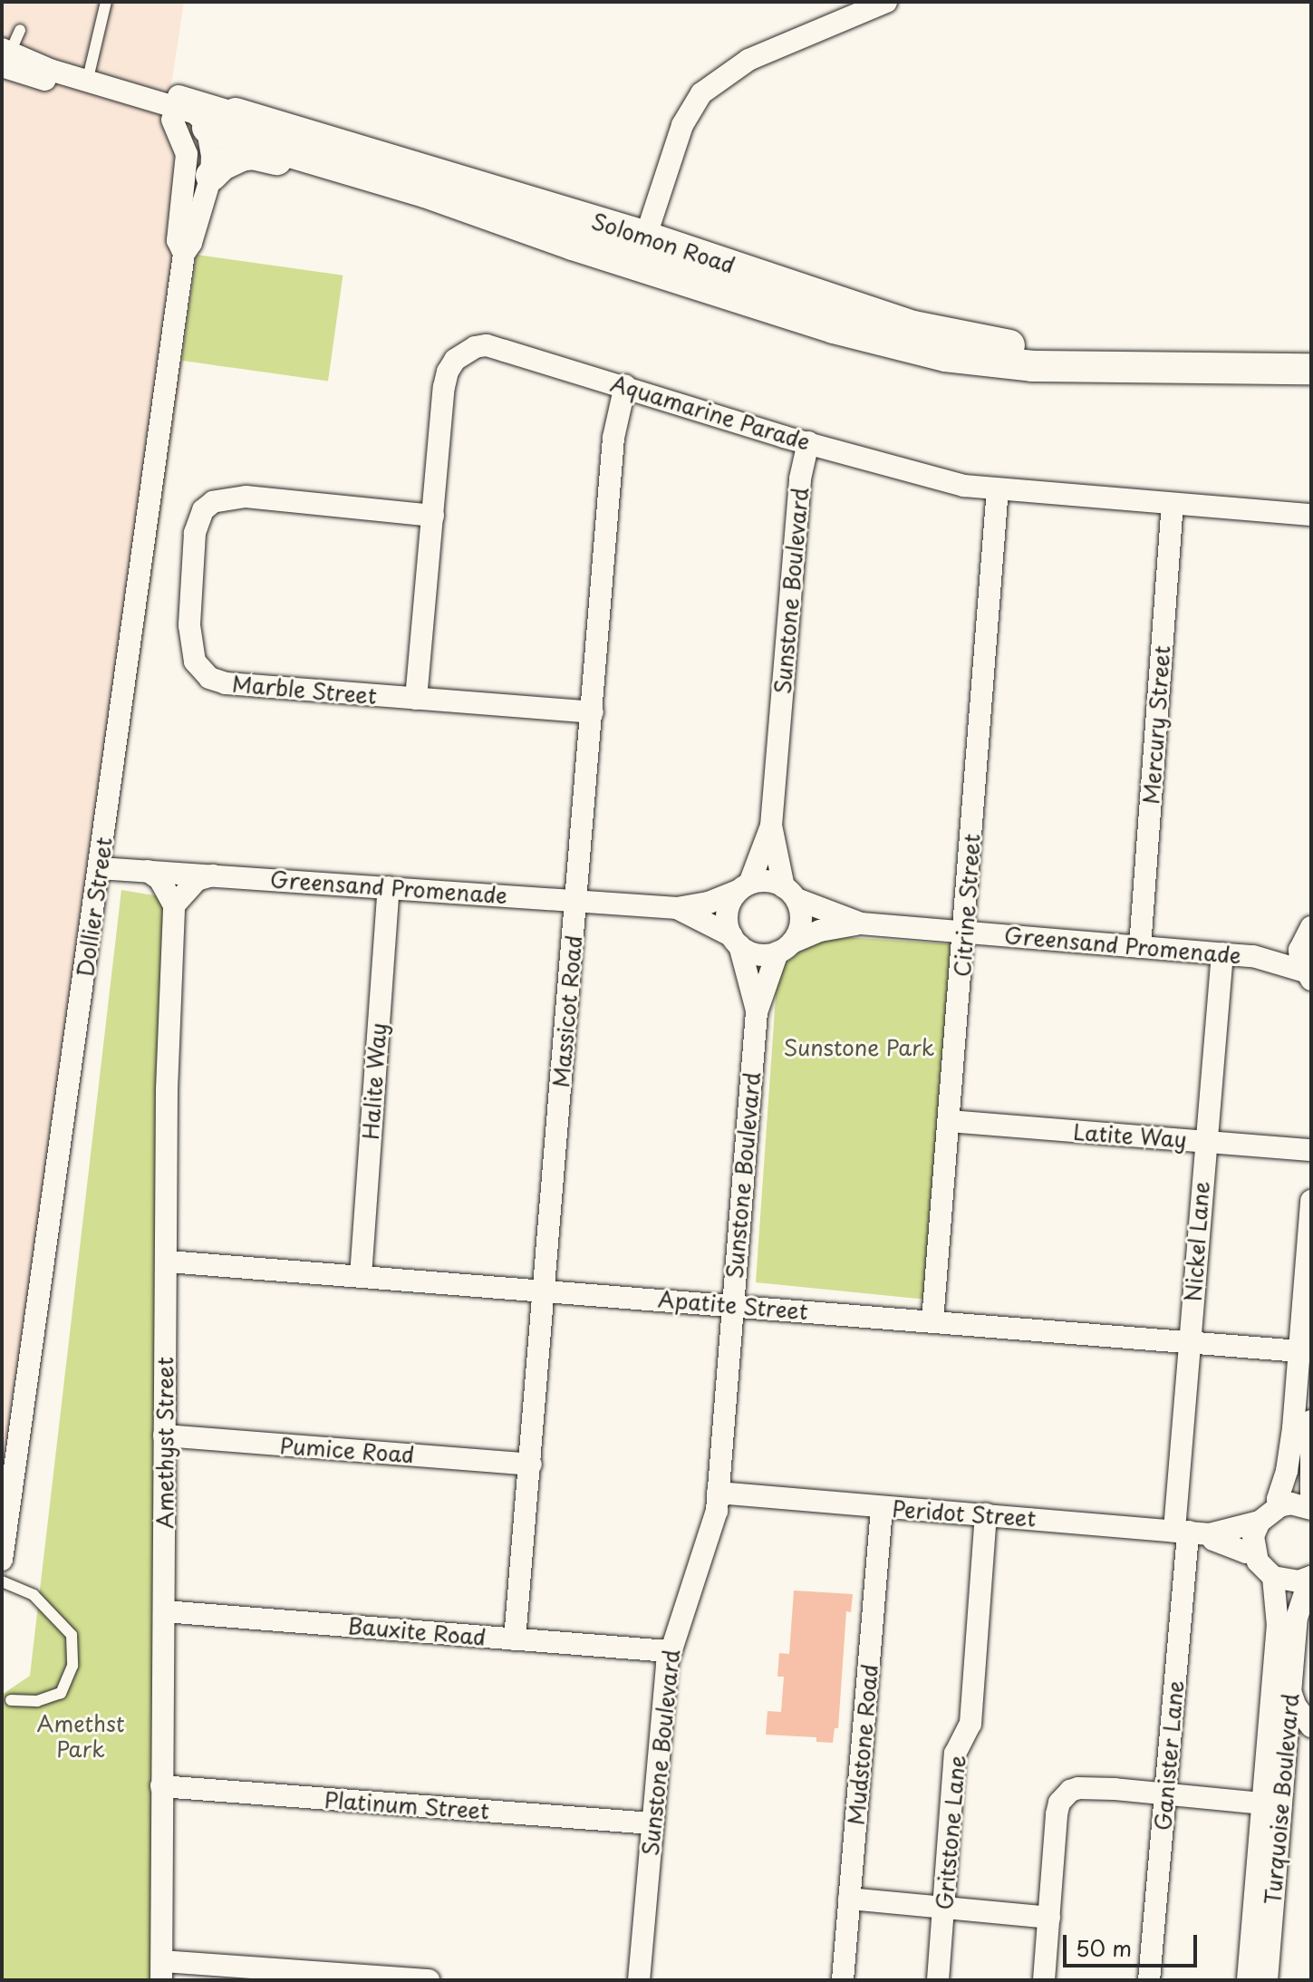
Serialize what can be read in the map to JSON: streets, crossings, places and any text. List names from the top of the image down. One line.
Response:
{"streets":{"main road":["Solomon Road"],"street":["Aquamarine Parade","Sunstone Boulevard","Marble Street","Mercury Street","Greensand Promenade","Citrine Street","Dollier Street","Massicot Road","Halite Way","Latite Way","Nickel Lane","Apatite Street","Amethyst Street","Pumice Road","Peridot Street","Bauxite Road","Mudstone Road","Ganister Lane","Turquoise Boulevard","Platinum Street","Gritstone Lane"]},"crossings":[["Solomon Road","Dollier Street"],["Aquamarine Parade","Sunstone Boulevard"],["Aquamarine Parade","Marble Street"],["Aquamarine Parade","Mercury Street"],["Aquamarine Parade","Citrine Street"],["Aquamarine Parade","Massicot Road"],["Sunstone Boulevard","Greensand Promenade"],["Sunstone Boulevard","Apatite Street"],["Sunstone Boulevard","Peridot Street"],["Sunstone Boulevard","Bauxite Road"],["Sunstone Boulevard","Platinum Street"],["Marble Street","Massicot Road"],["Mercury Street","Greensand Promenade"],["Greensand Promenade","Citrine Street"],["Greensand Promenade","Dollier Street"],["Greensand Promenade","Massicot Road"],["Greensand Promenade","Halite Way"],["Greensand Promenade","Nickel Lane"],["Citrine Street","Latite Way"],["Citrine Street","Apatite Street"],["Massicot Road","Apatite Street"],["Massicot Road","Pumice Road"],["Massicot Road","Bauxite Road"],["Halite Way","Apatite Street"],["Latite Way","Nickel Lane"],["Nickel Lane","Apatite Street"],["Nickel Lane","Peridot Street"],["Nickel Lane","Ganister Lane"],["Apatite Street","Amethyst Street"],["Amethyst Street","Pumice Road"],["Amethyst Street","Bauxite Road"],["Amethyst Street","Platinum Street"],["Peridot Street","Mudstone Road"],["Peridot Street","Ganister Lane"],["Peridot Street","Gritstone Lane"]],"parks":["Sunstone Park","Amethst Park"],"scale_bar":"50 m"}
